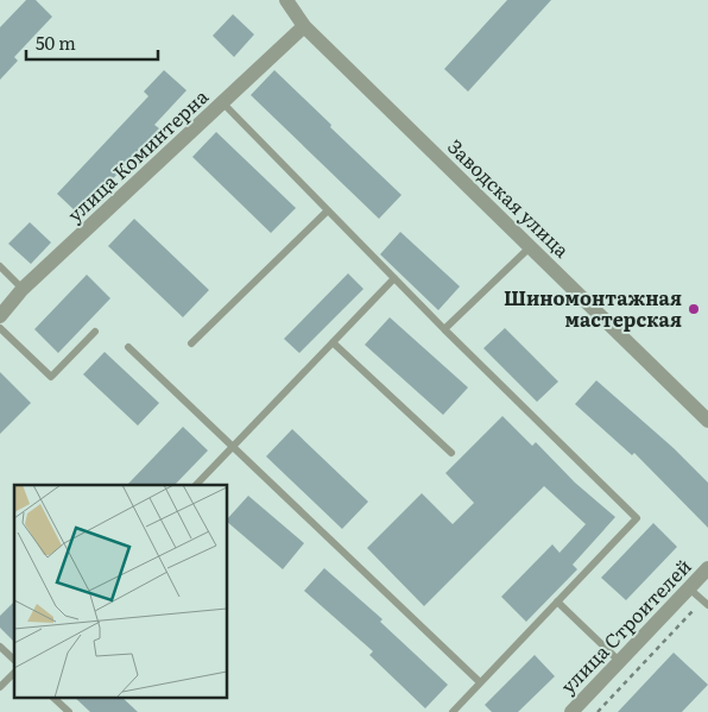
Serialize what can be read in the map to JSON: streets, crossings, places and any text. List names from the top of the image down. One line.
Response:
{"streets":{"street":["улица Коминтерна","Заводская улица","улица Строителей"]},"crossings":[["улица Коминтерна","Заводская улица"]],"places":["Шиномонтажная мастерская"],"scale_bar":"50 m"}
